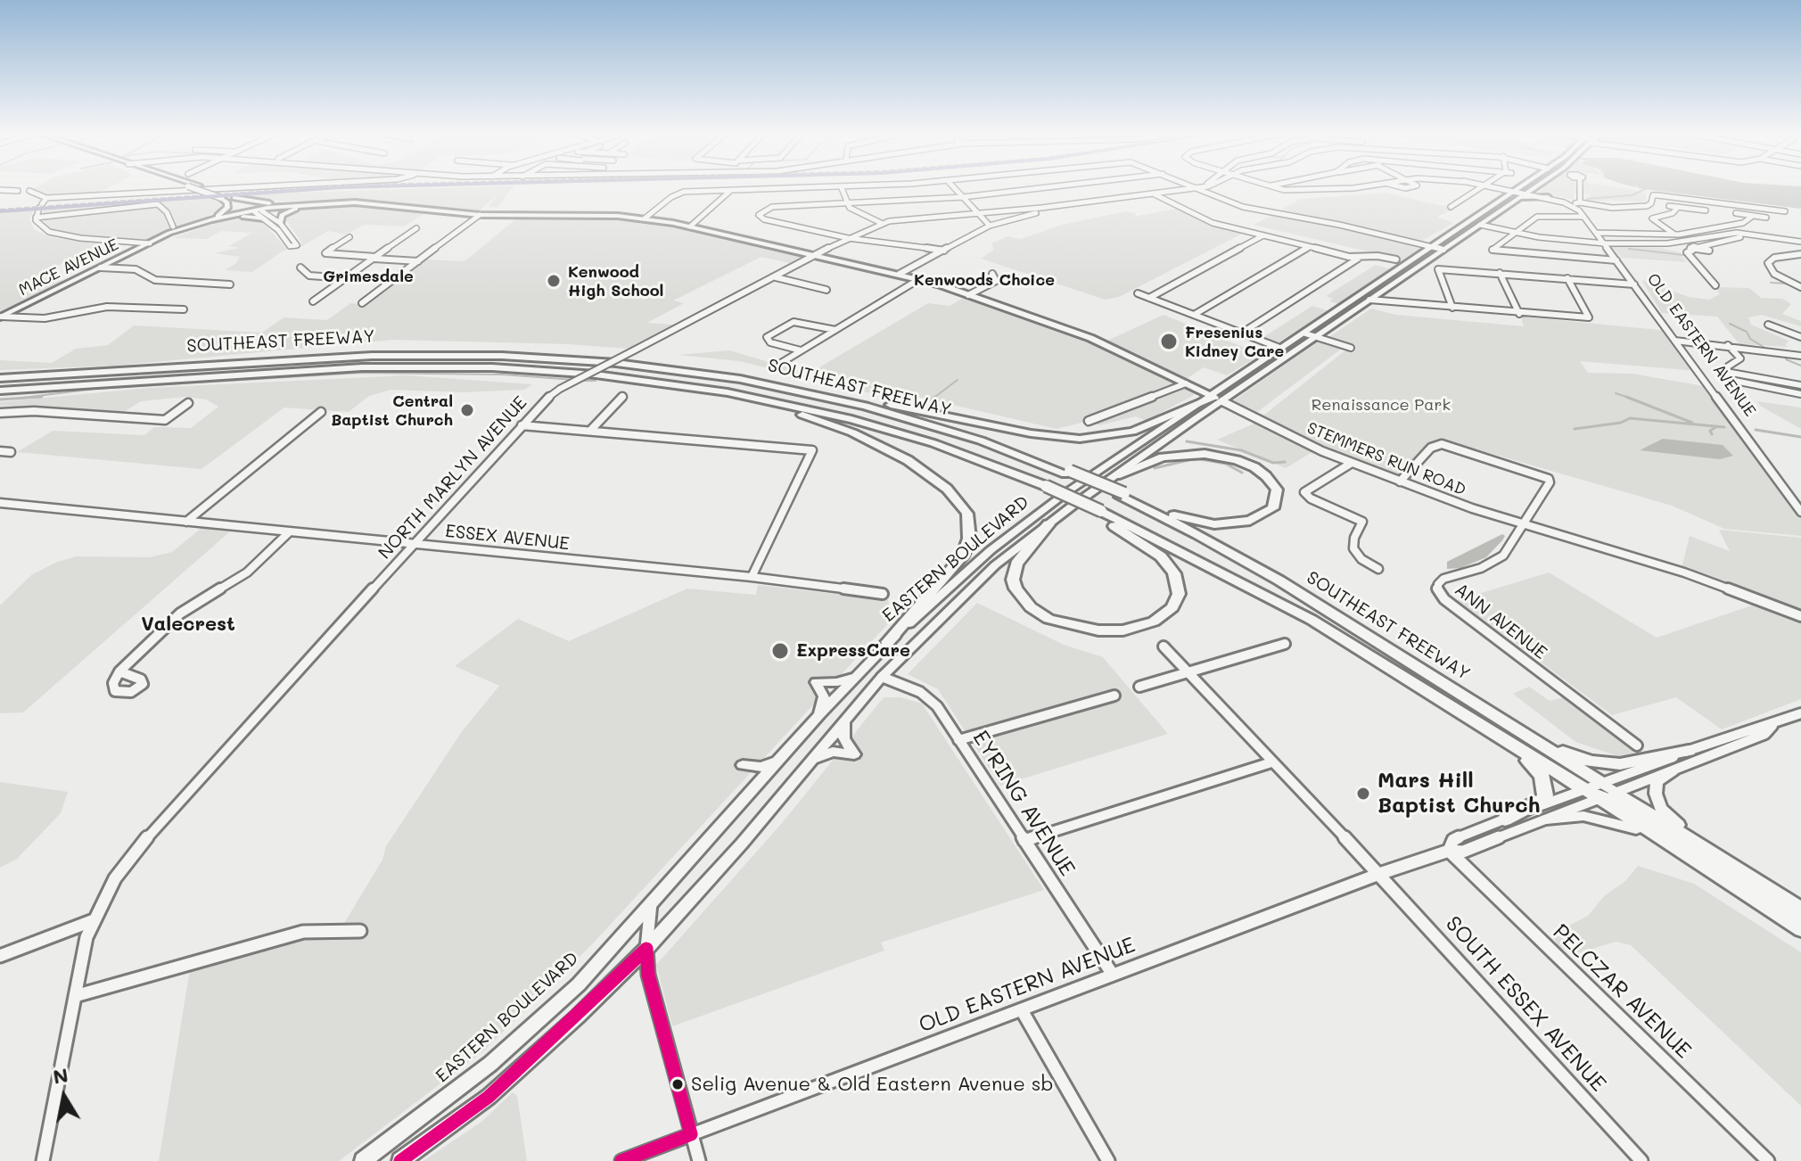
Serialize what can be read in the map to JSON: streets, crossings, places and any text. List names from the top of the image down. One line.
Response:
{"streets":{"highway":["SOUTHEAST FREEWAY"],"main road":["MACE AVENUE","STEMMERS RUN ROAD","EASTERN BOULEVARD"],"street":["OLD EASTERN AVENUE","NORTH MARLYN AVENUE","ESSEX AVENUE","ANN AVENUE","EYRING AVENUE","PELCZAR AVENUE","SOUTH ESSEX AVENUE"]},"crossings":[["MACE AVENUE","STEMMERS RUN ROAD"],["SOUTHEAST FREEWAY","OLD EASTERN AVENUE"],["OLD EASTERN AVENUE","EASTERN BOULEVARD"],["OLD EASTERN AVENUE","EYRING AVENUE"],["OLD EASTERN AVENUE","PELCZAR AVENUE"],["OLD EASTERN AVENUE","SOUTH ESSEX AVENUE"],["STEMMERS RUN ROAD","NORTH MARLYN AVENUE"],["STEMMERS RUN ROAD","EASTERN BOULEVARD"],["STEMMERS RUN ROAD","ANN AVENUE"],["NORTH MARLYN AVENUE","ESSEX AVENUE"],["EASTERN BOULEVARD","EYRING AVENUE"]],"districts":["Grimesdale","Kenwoods Choice","Valecrest"],"parks":["Renaissance Park"],"places":["Kenwood High School","Fresenius Kidney Care","Central Baptist Church","ExpressCare","Mars Hill Baptist Church","Selig Avenue & Old Eastern Avenue sb"],"north":"top"}
